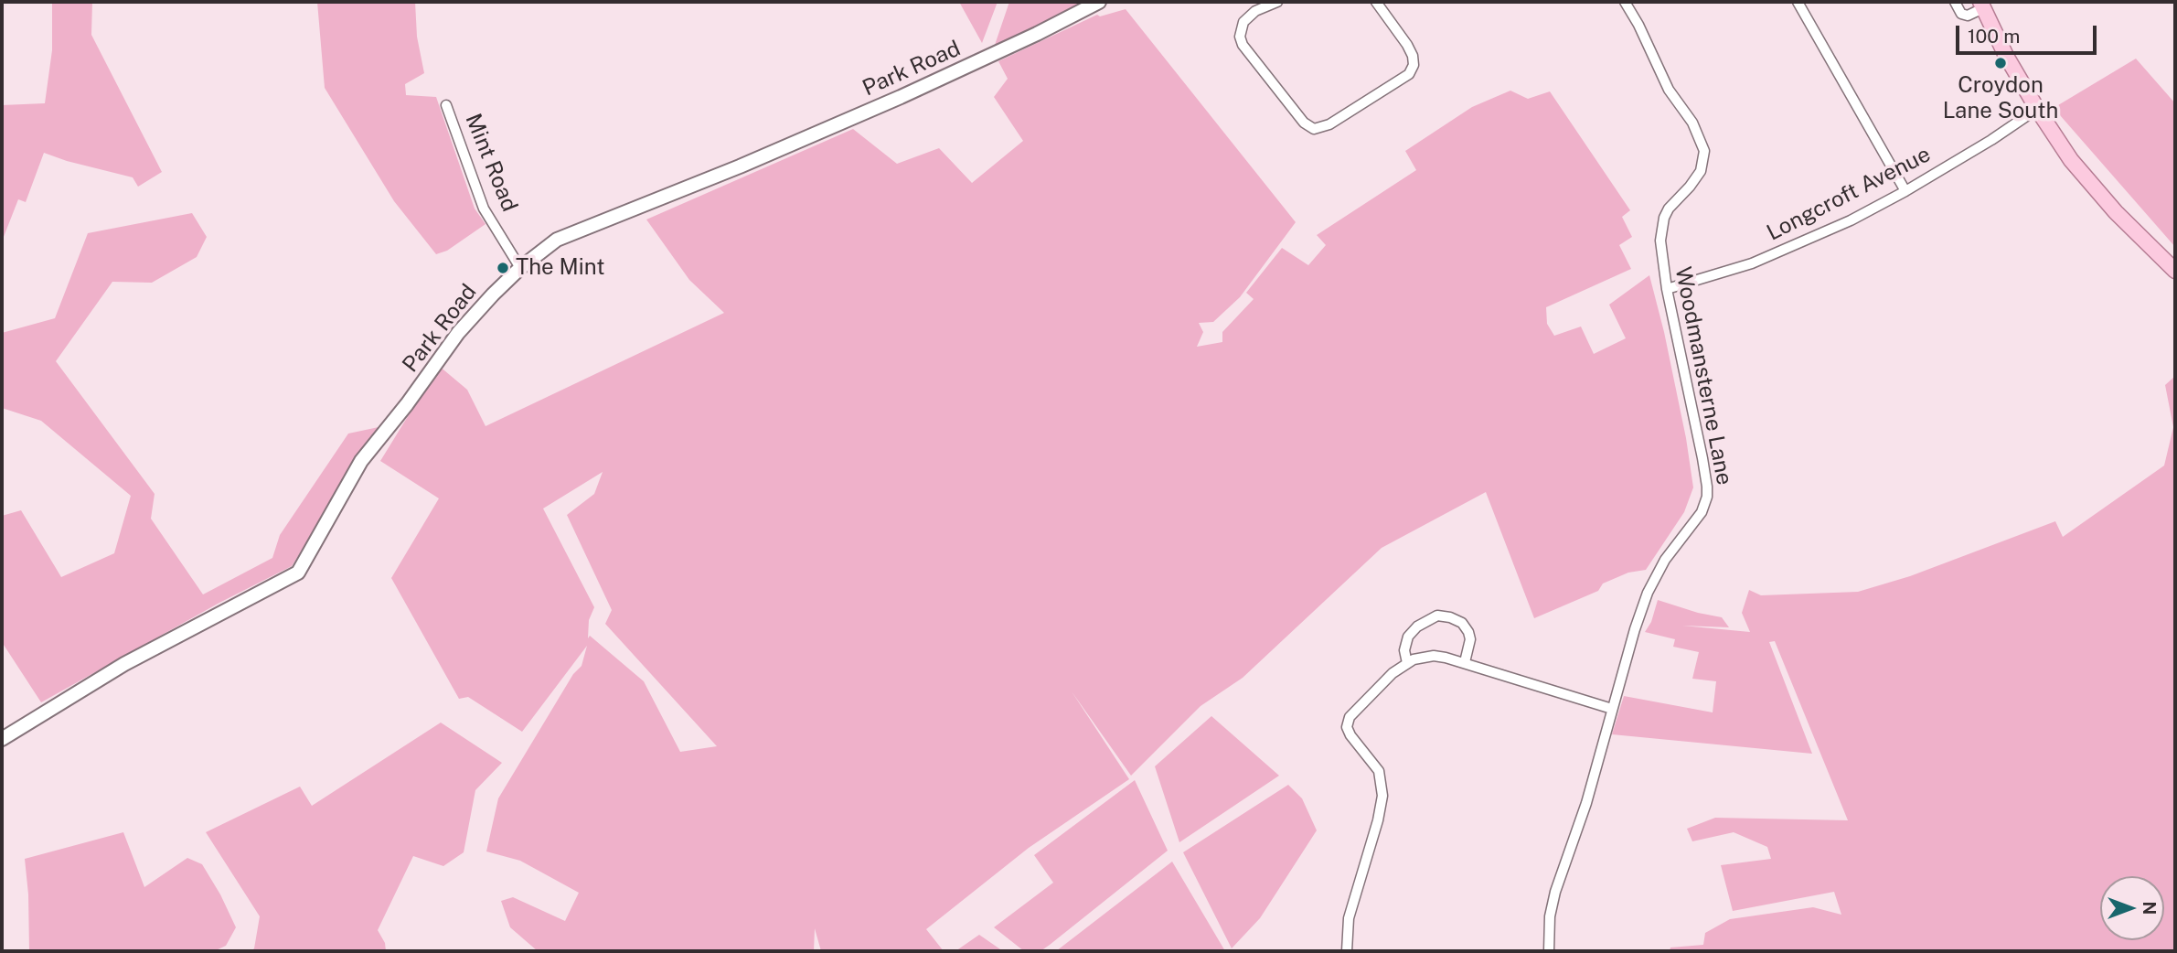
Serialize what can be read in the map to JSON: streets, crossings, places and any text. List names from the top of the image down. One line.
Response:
{"streets":{"street":["Park Road","Mint Road","Longcroft Avenue","Woodmansterne Lane"]},"crossings":[["Park Road","Mint Road"],["Longcroft Avenue","Woodmansterne Lane"]],"places":["Croydon Lane South","The Mint"],"scale_bar":"100 m","north":"right"}
